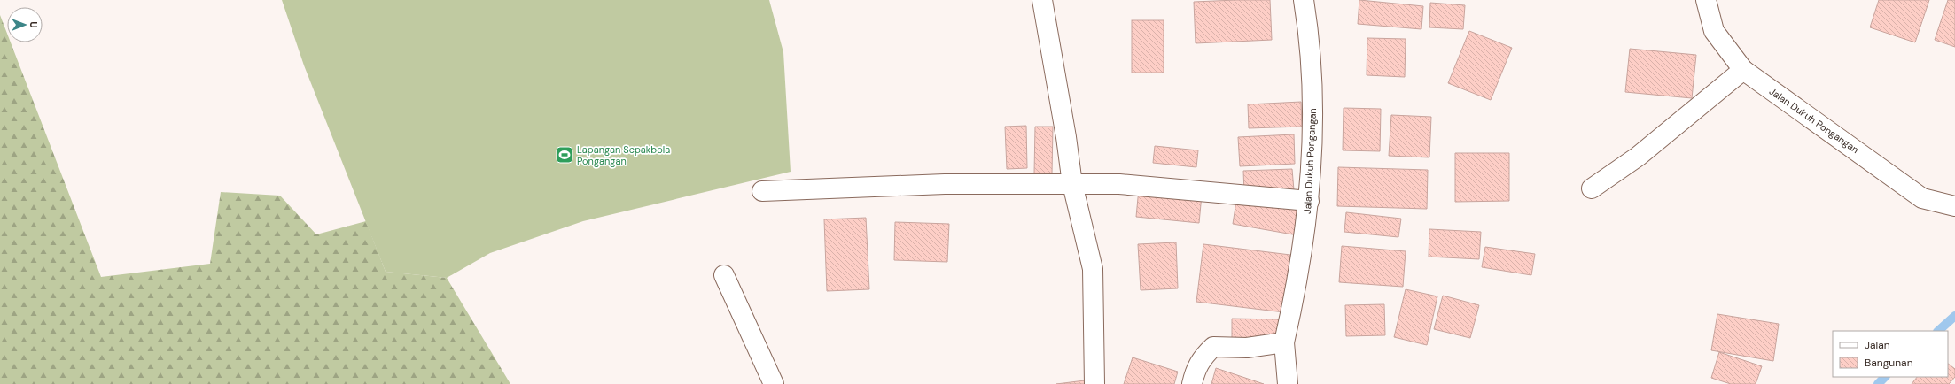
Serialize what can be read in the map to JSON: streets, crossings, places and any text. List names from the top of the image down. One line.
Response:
{"streets":{"street":["Jalan Dukuh Pongangan"]},"places":{"sports":["Lapangan Sepakbola Pongangan"]},"legend":["Jalan","Bangunan"],"north":"right"}
